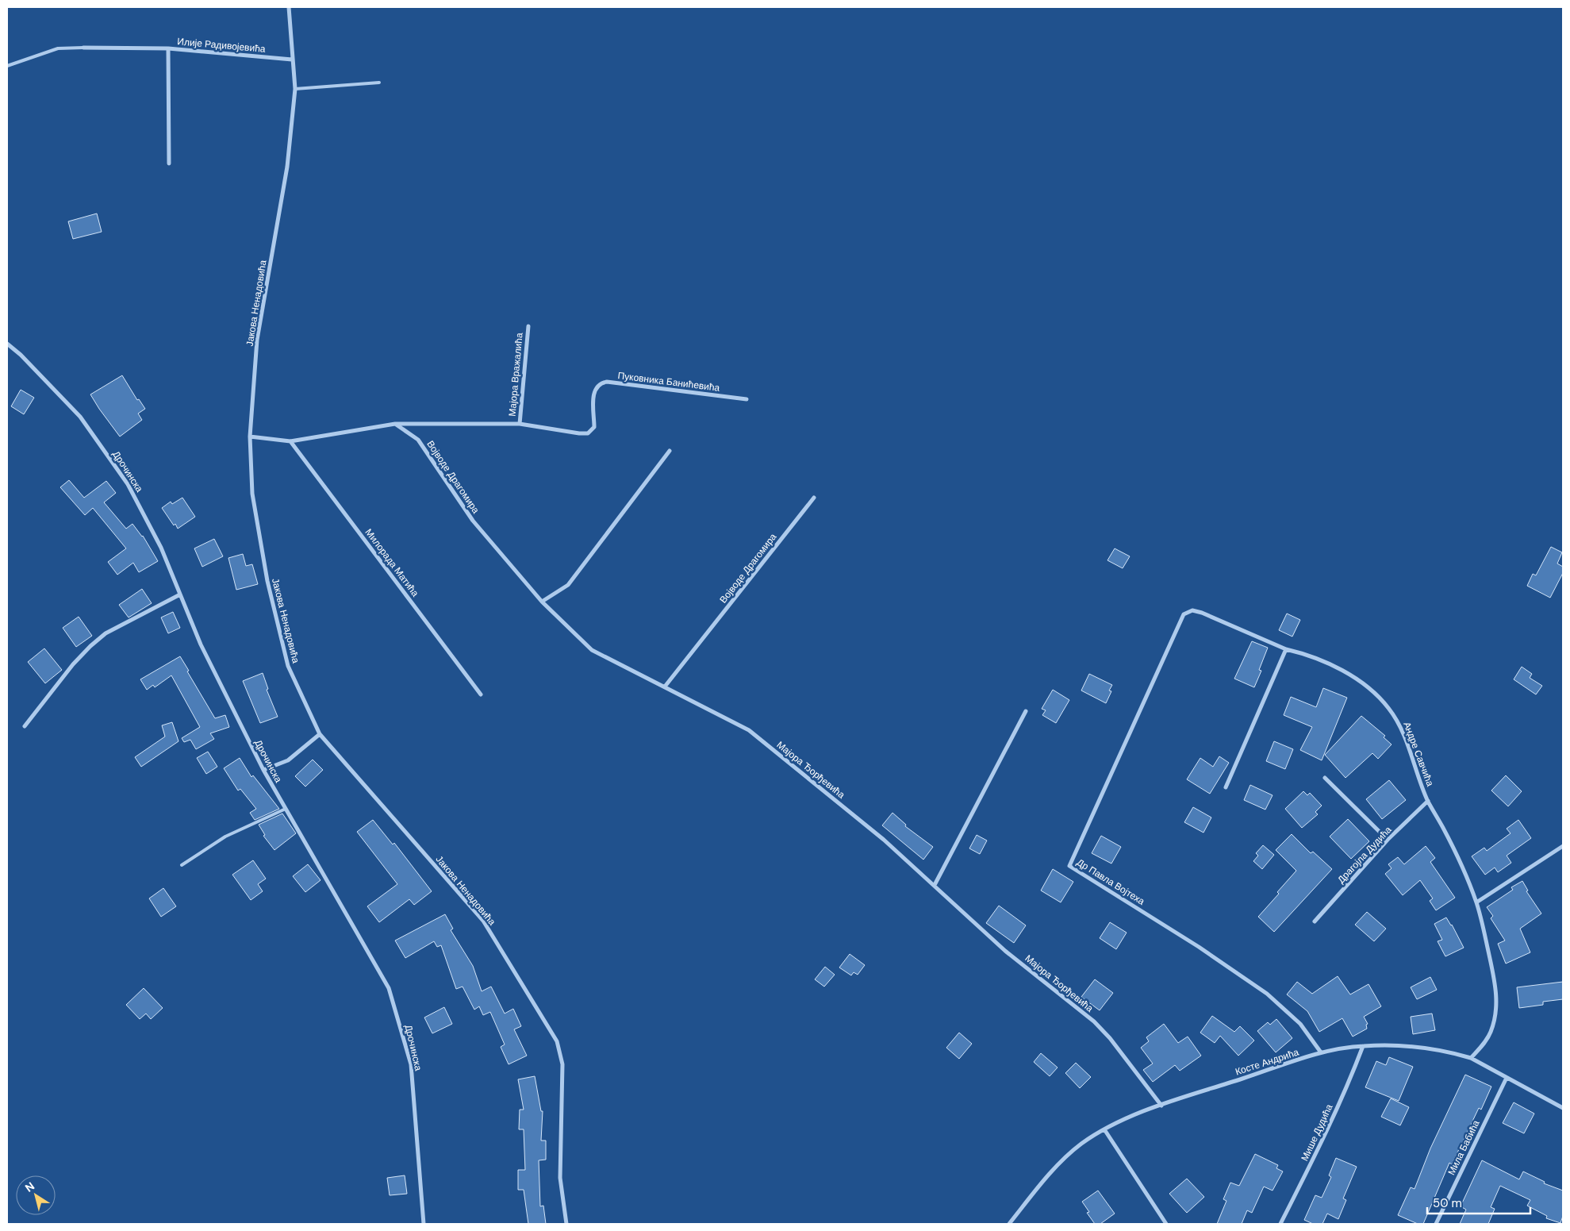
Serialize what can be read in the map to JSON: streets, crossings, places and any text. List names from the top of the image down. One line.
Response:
{"streets":{"street":["Илије Радивојевића","Јакова Ненадовића","Мајора Вражалића","Пуковника Банићевића","Дрочинска","Војводе Драгомира","Милорада Матића","Андре Савчића","Мајора Ђорђевића","Драгојла Дудића","Др Павла Војтеха","Косте Андрића","Мише Дудића","Мила Бабића"]},"crossings":[["Илије Радивојевића","Јакова Ненадовића"],["Мајора Вражалића","Пуковника Банићевића"],["Пуковника Банићевића","Војводе Драгомира"],["Војводе Драгомира","Мајора Ђорђевића"],["Андре Савчића","Драгојла Дудића"],["Андре Савчића","Др Павла Војтеха"],["Андре Савчића","Косте Андрића"],["Мајора Ђорђевића","Косте Андрића"],["Др Павла Војтеха","Косте Андрића"],["Косте Андрића","Мише Дудића"],["Косте Андрића","Мила Бабића"]],"scale_bar":"50 m","north":"top left"}
